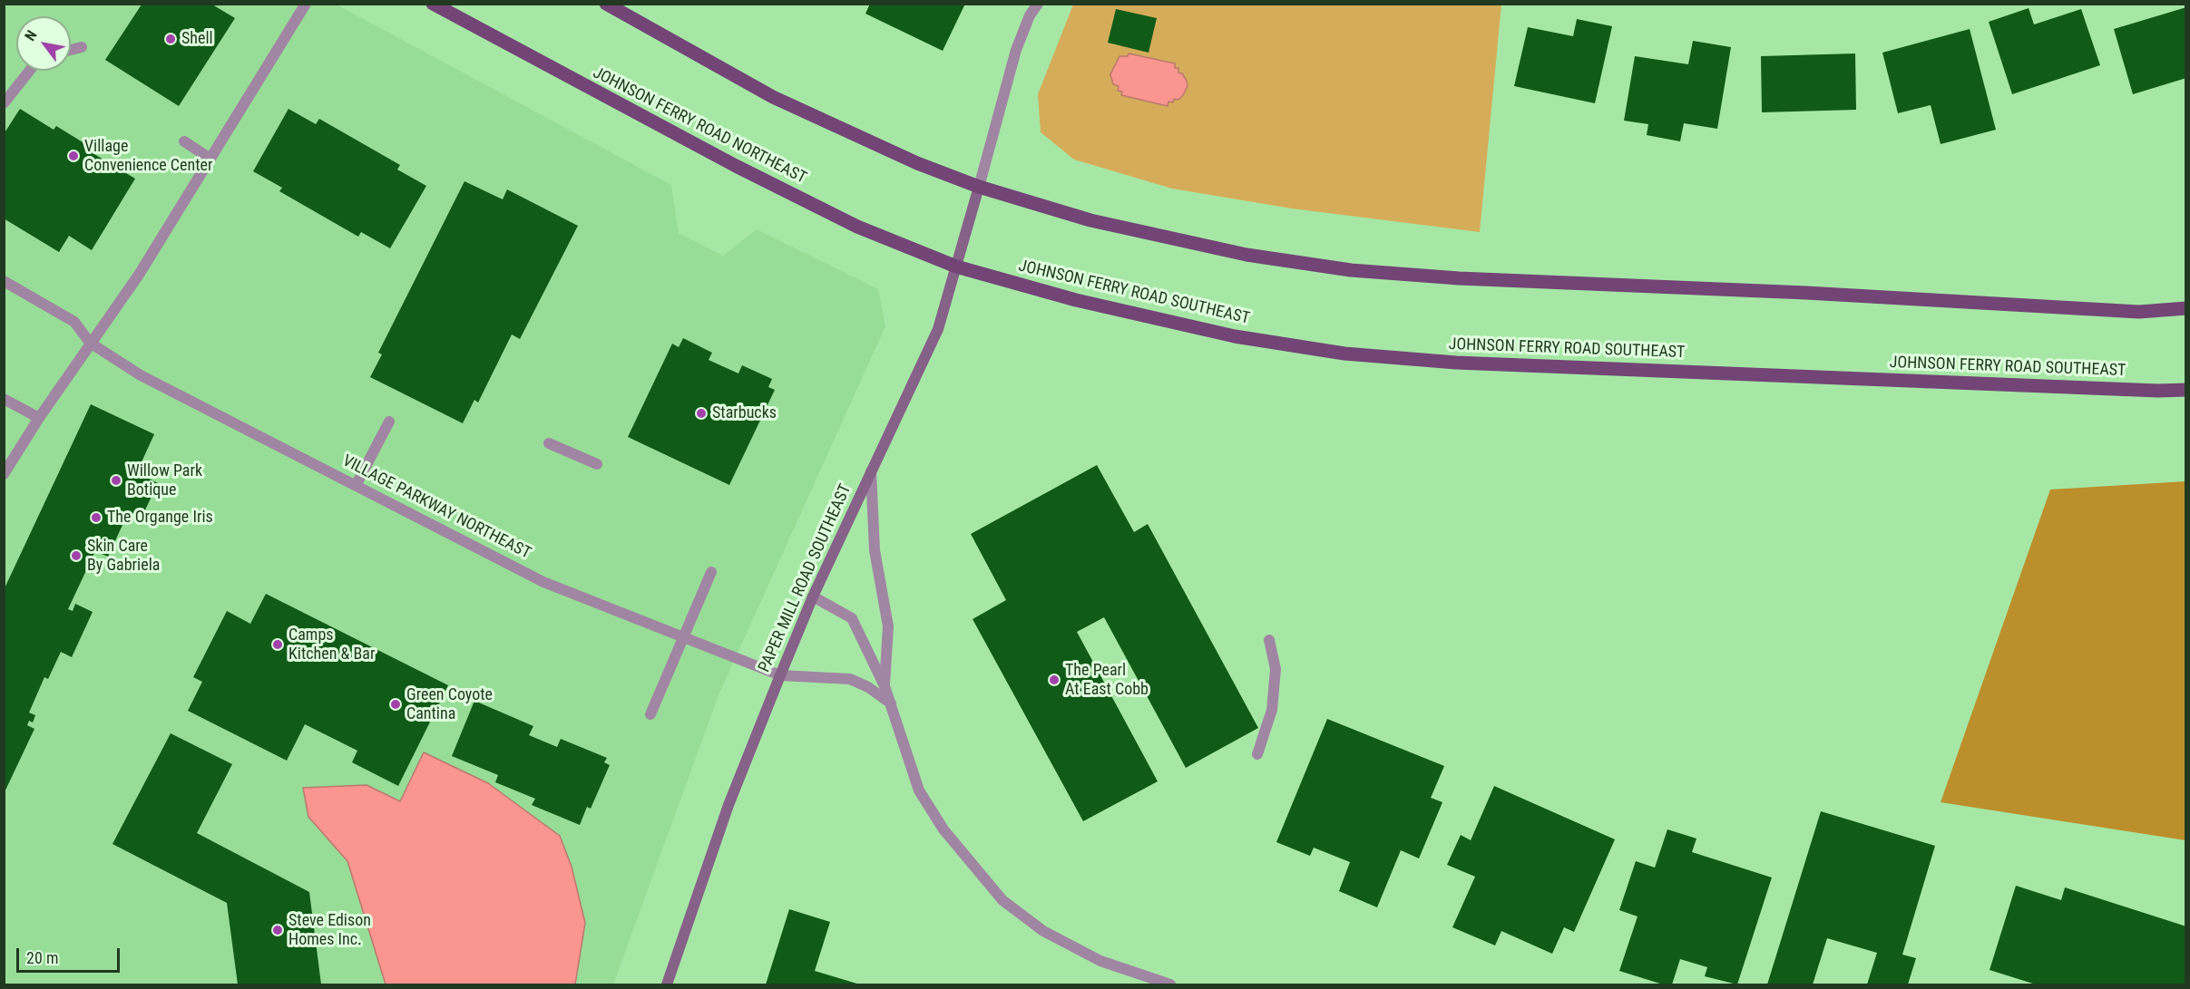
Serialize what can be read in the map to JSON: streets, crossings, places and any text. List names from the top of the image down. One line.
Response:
{"streets":{"main road":["JOHNSON FERRY ROAD NORTHEAST","JOHNSON FERRY ROAD SOUTHEAST"],"street":["VILLAGE PARKWAY NORTHEAST","PAPER MILL ROAD SOUTHEAST"]},"crossings":[["JOHNSON FERRY ROAD NORTHEAST","JOHNSON FERRY ROAD SOUTHEAST"],["JOHNSON FERRY ROAD NORTHEAST","PAPER MILL ROAD SOUTHEAST"],["JOHNSON FERRY ROAD SOUTHEAST","PAPER MILL ROAD SOUTHEAST"],["VILLAGE PARKWAY NORTHEAST","PAPER MILL ROAD SOUTHEAST"]],"places":["Shell","Village Convenience Center","Starbucks","Willow Park Botique","The Organge Iris","Skin Care By Gabriela","Camps Kitchen & Bar","The Pearl At East Cobb","Green Coyote Cantina","Steve Edison Homes Inc."],"scale_bar":"20 m","north":"top left"}
